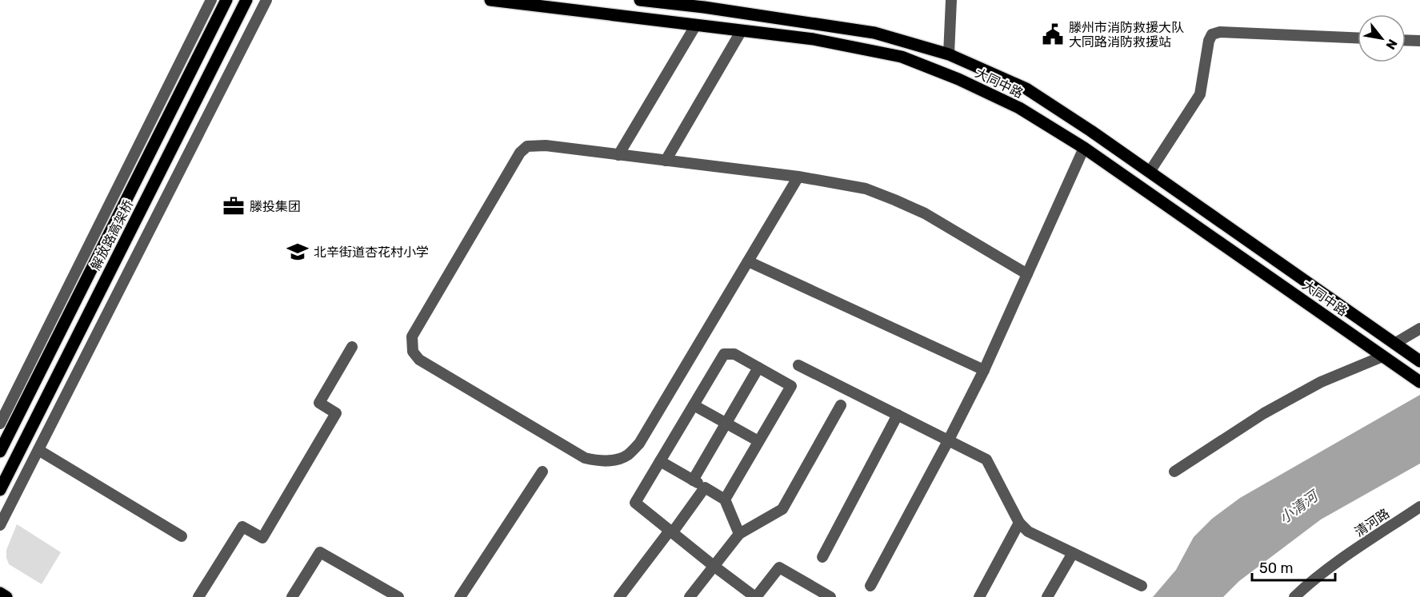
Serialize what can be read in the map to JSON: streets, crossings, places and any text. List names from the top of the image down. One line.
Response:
{"streets":{"main road":["大同中路","解放路高架桥"],"street":["清河路"]},"water":["小清河"],"places":{"public building":["滕州市消防救援大队 大同路消防救援站"],"office":["滕投集团"],"school or university":["北辛街道杏花村小学"]},"scale_bar":"50 m","north":"bottom right"}
